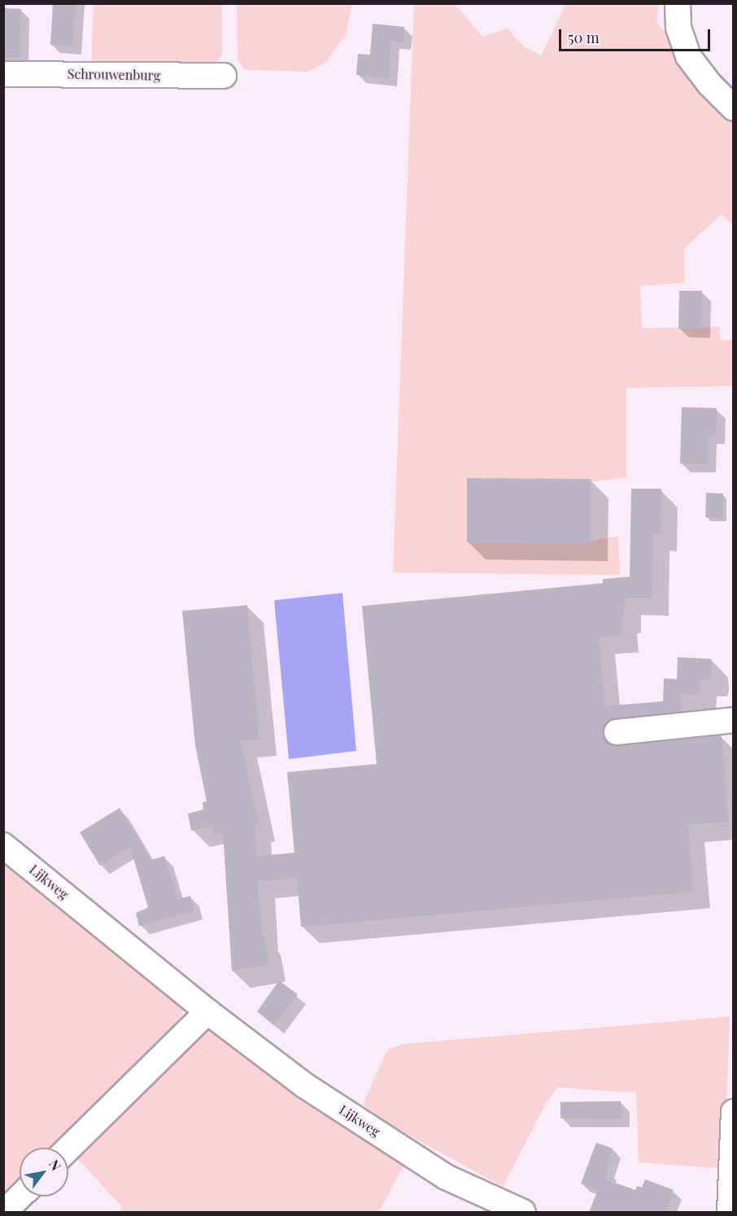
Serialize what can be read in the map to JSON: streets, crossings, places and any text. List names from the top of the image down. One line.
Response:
{"streets":{"street":["Schrouwenburg","Lijkweg"]},"scale_bar":"50 m","north":"top right"}
